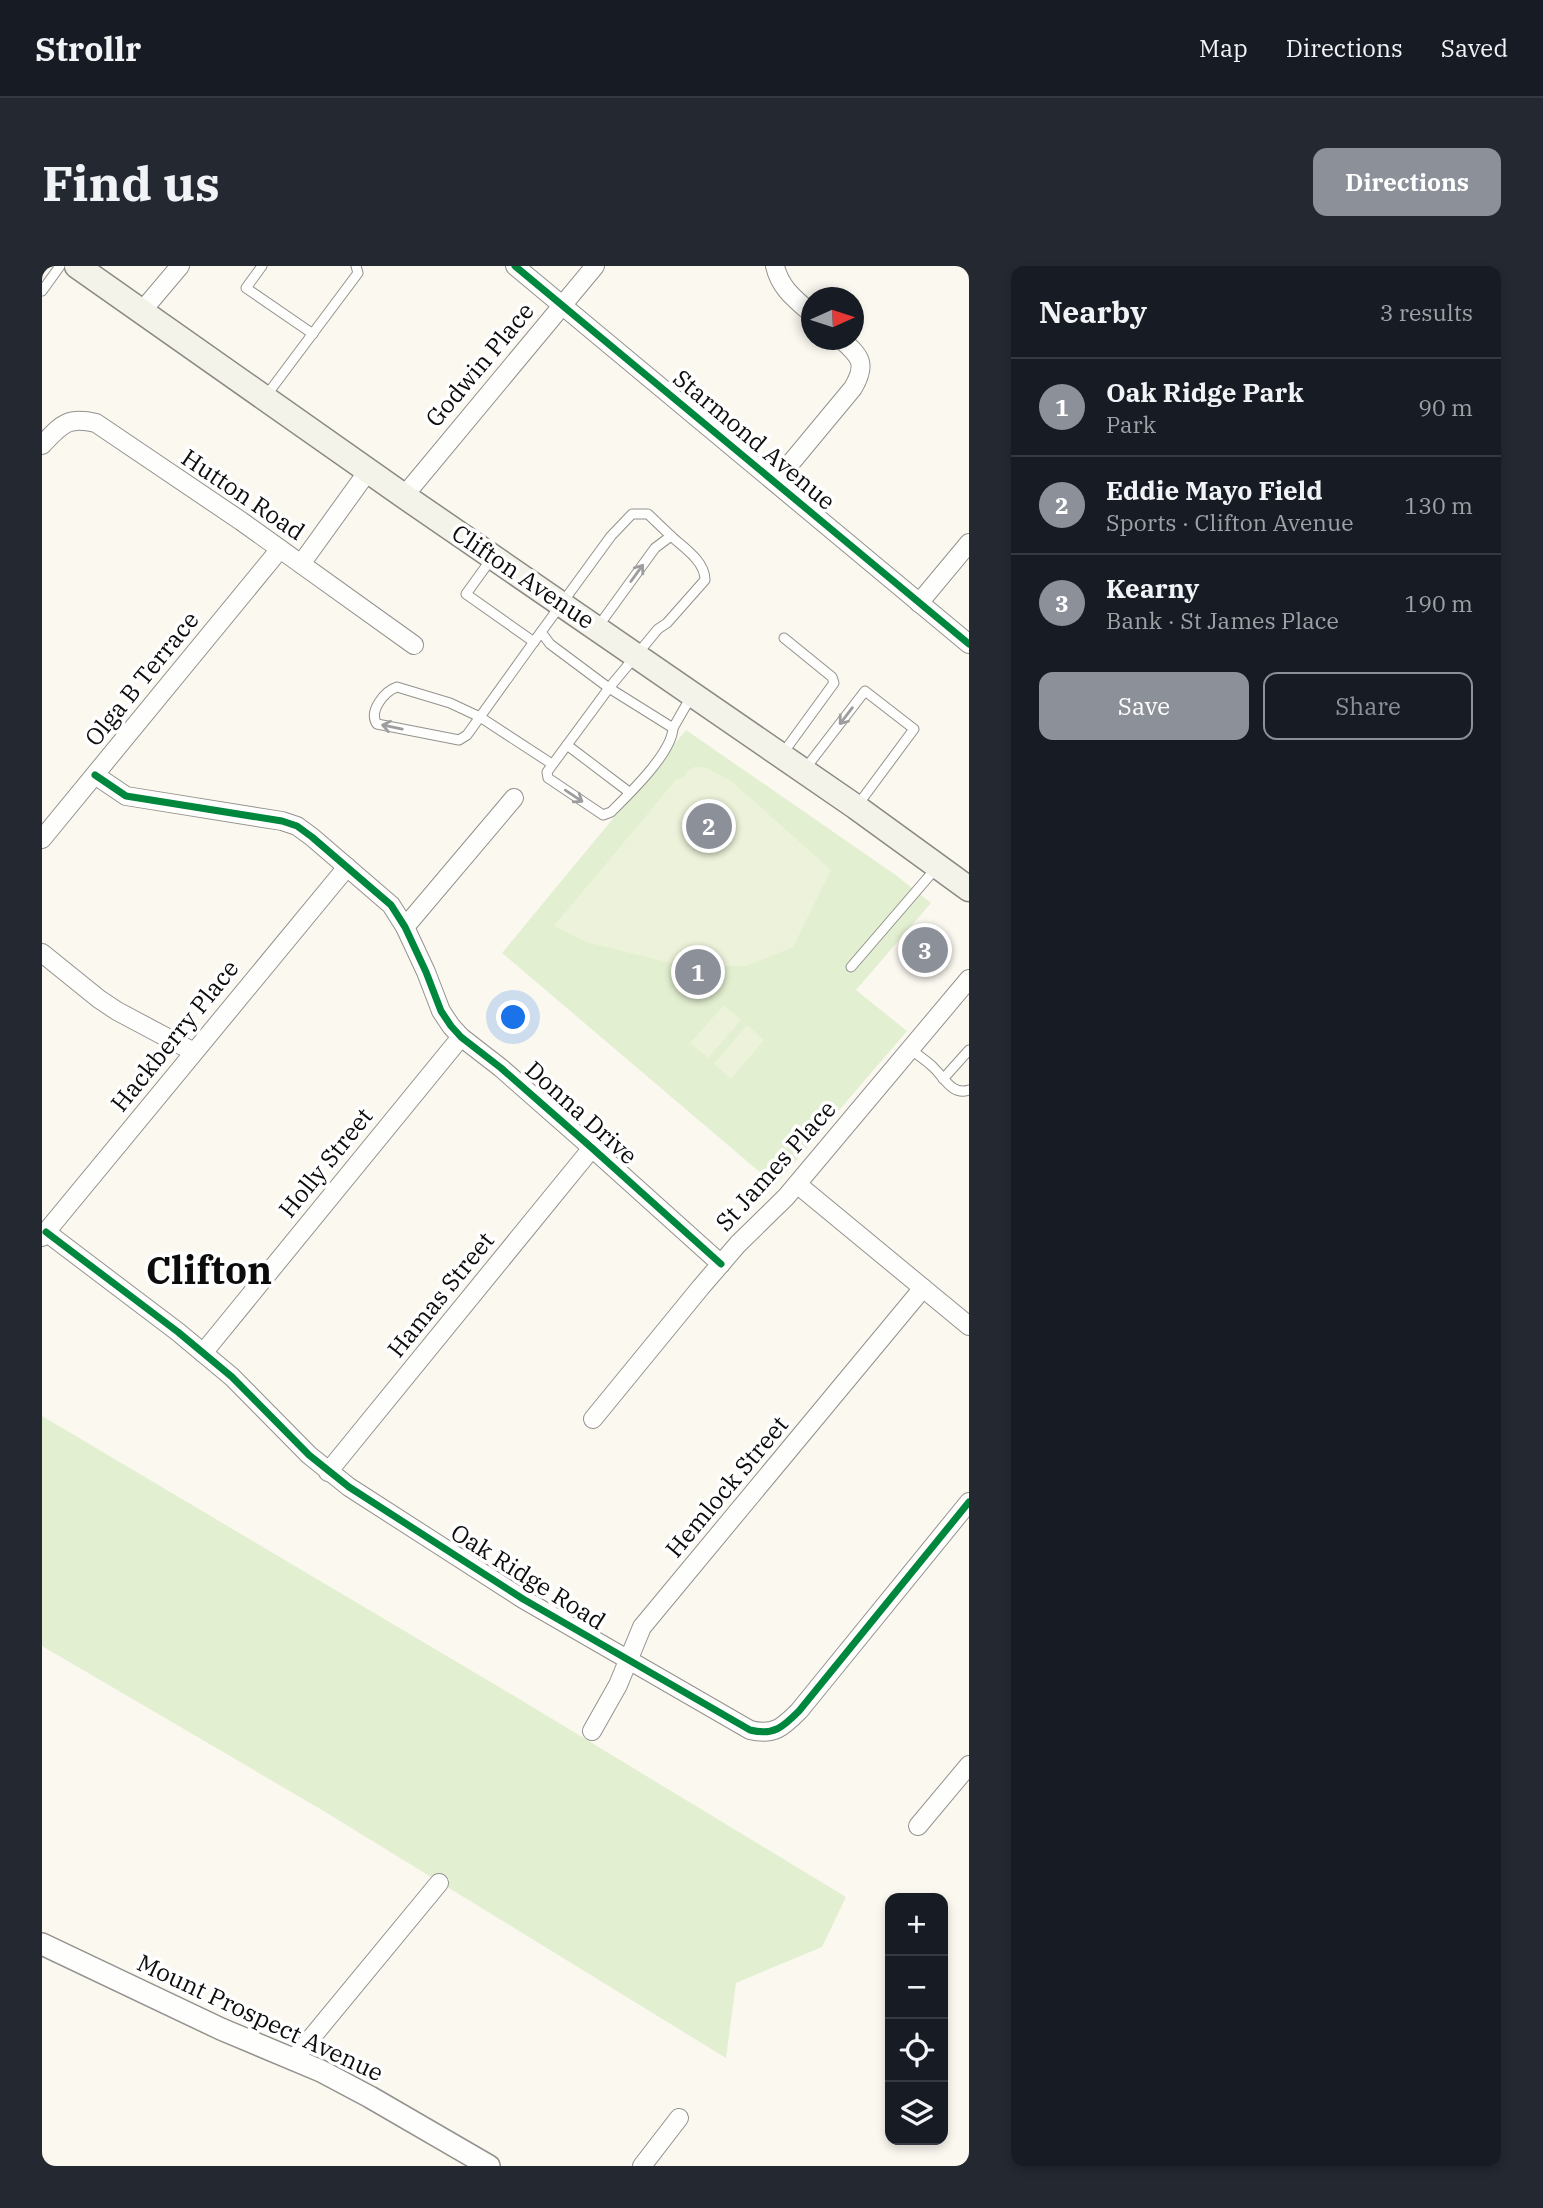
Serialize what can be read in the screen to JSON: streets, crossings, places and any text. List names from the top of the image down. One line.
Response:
{"streets":{"main road":["Clifton Avenue"],"street":["Godwin Place","Starmond Avenue","Hutton Road","Olga B Terrace","Hackberry Place","Donna Drive","Holly Street","St James Place","Hamas Street","Hemlock Street","Oak Ridge Road","Mount Prospect Avenue"]},"crossings":[["Godwin Place","Starmond Avenue"],["Godwin Place","Clifton Avenue"],["Hutton Road","Olga B Terrace"],["Olga B Terrace","Donna Drive"],["Hackberry Place","Donna Drive"],["Hackberry Place","Oak Ridge Road"],["Donna Drive","Holly Street"],["Donna Drive","St James Place"],["Donna Drive","Hamas Street"],["Holly Street","Oak Ridge Road"],["Hamas Street","Oak Ridge Road"],["Hemlock Street","Oak Ridge Road"]],"districts":["Clifton"],"north":"right","page":{"header":"Strollr","nav":["Map","Directions","Saved"],"buttons":["Directions",["Save","Share"]],"title":"Find us","heading":["Nearby","3 results"],"list":[{"mark":"1","name":"Oak Ridge Park","note":"Park","value":"90 m"},{"mark":"2","name":"Eddie Mayo Field","note":"Sports · Clifton Avenue","value":"130 m"},{"mark":"3","name":"Kearny","note":"Bank · St James Place","value":"190 m"}],"pins":["2","3","1"],"map_buttons":["+","−"]}}
